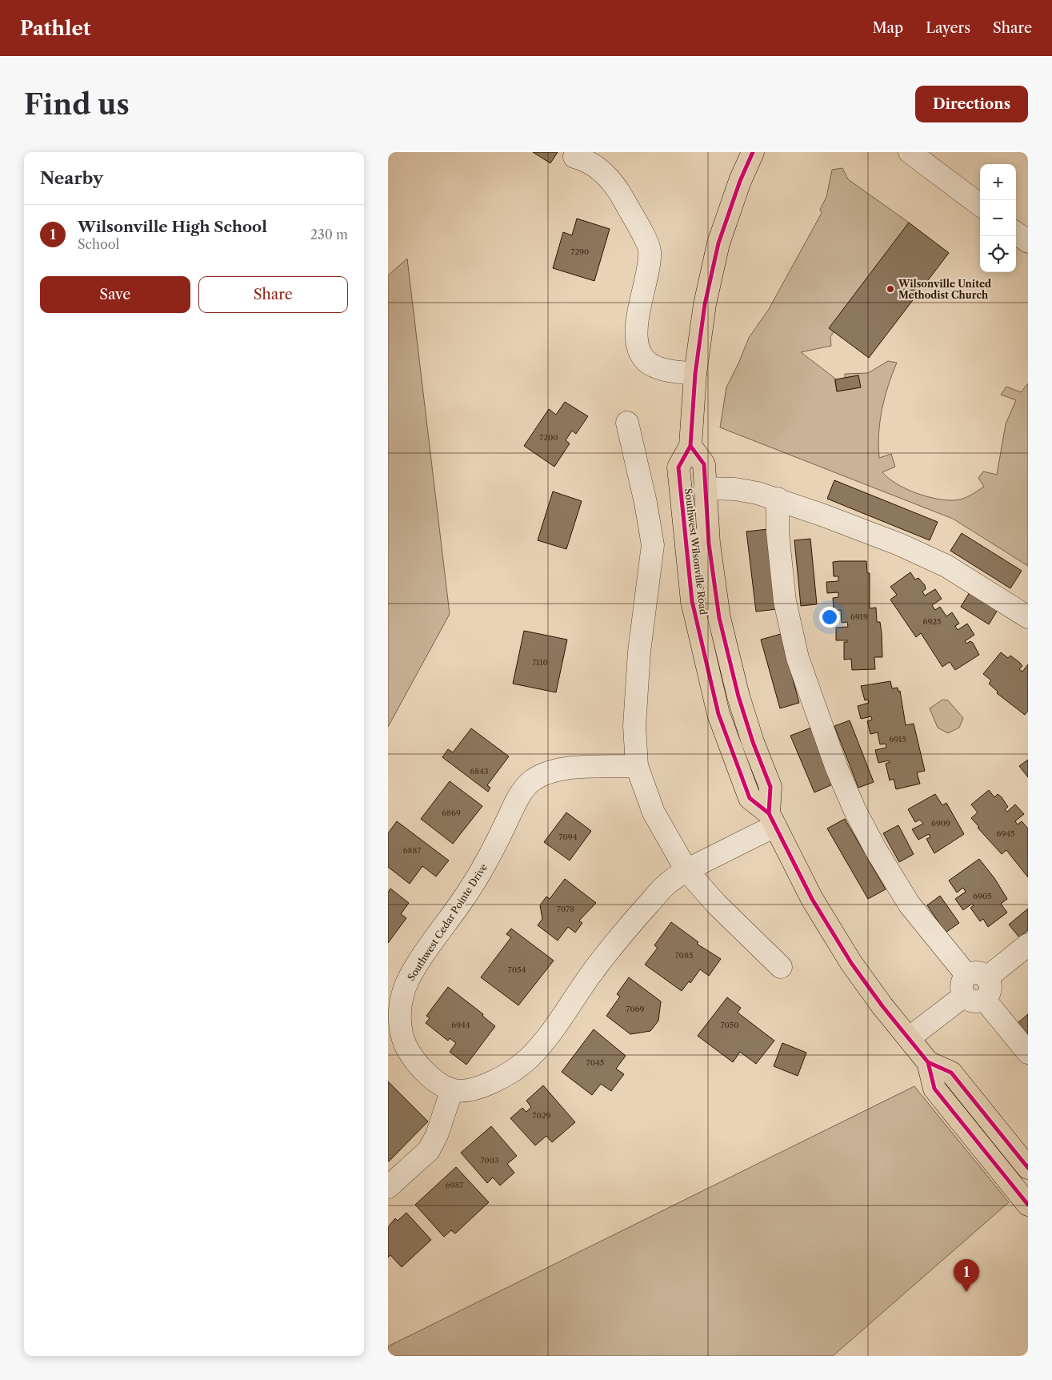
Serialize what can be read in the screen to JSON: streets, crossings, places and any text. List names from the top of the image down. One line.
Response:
{"streets":{"main road":["Southwest Wilsonville Road"],"street":["Southwest Cedar Pointe Drive"]},"places":["Wilsonville United Methodist Church"],"house_numbers":["7290","7200","6919","6925","7110","6915","6843","6869","6909","6945","7094","6887","6905","7078","7085","7054","7069","6944","7050","7045","7029","7003","6987"],"page":{"header":"Pathlet","nav":["Map","Layers","Share"],"buttons":["Directions",["Save","Share"]],"title":"Find us","heading":"Nearby","map_buttons":["+","−"],"list":[{"mark":"1","name":"Wilsonville High School","note":"School","value":"230 m"}],"pins":"1"}}
